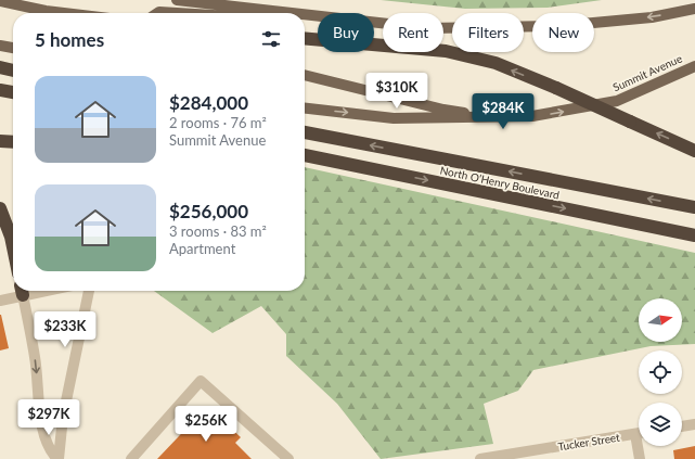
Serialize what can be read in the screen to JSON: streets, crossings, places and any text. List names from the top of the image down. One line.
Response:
{"streets":{"highway":["North O'Henry Boulevard"],"main road":["Summit Avenue"],"street":["Tucker Street"]},"north":"right","page":{"chip":["Buy","Rent","Filters","New"],"heading":"5 homes","list":[{"name":"$284,000","note":"2 rooms · 76 m² · Summit Avenue"},{"name":"$256,000","note":"3 rooms · 83 m² · Apartment"}],"price":["$310K","$284K","$233K","$297K","$256K"]}}
